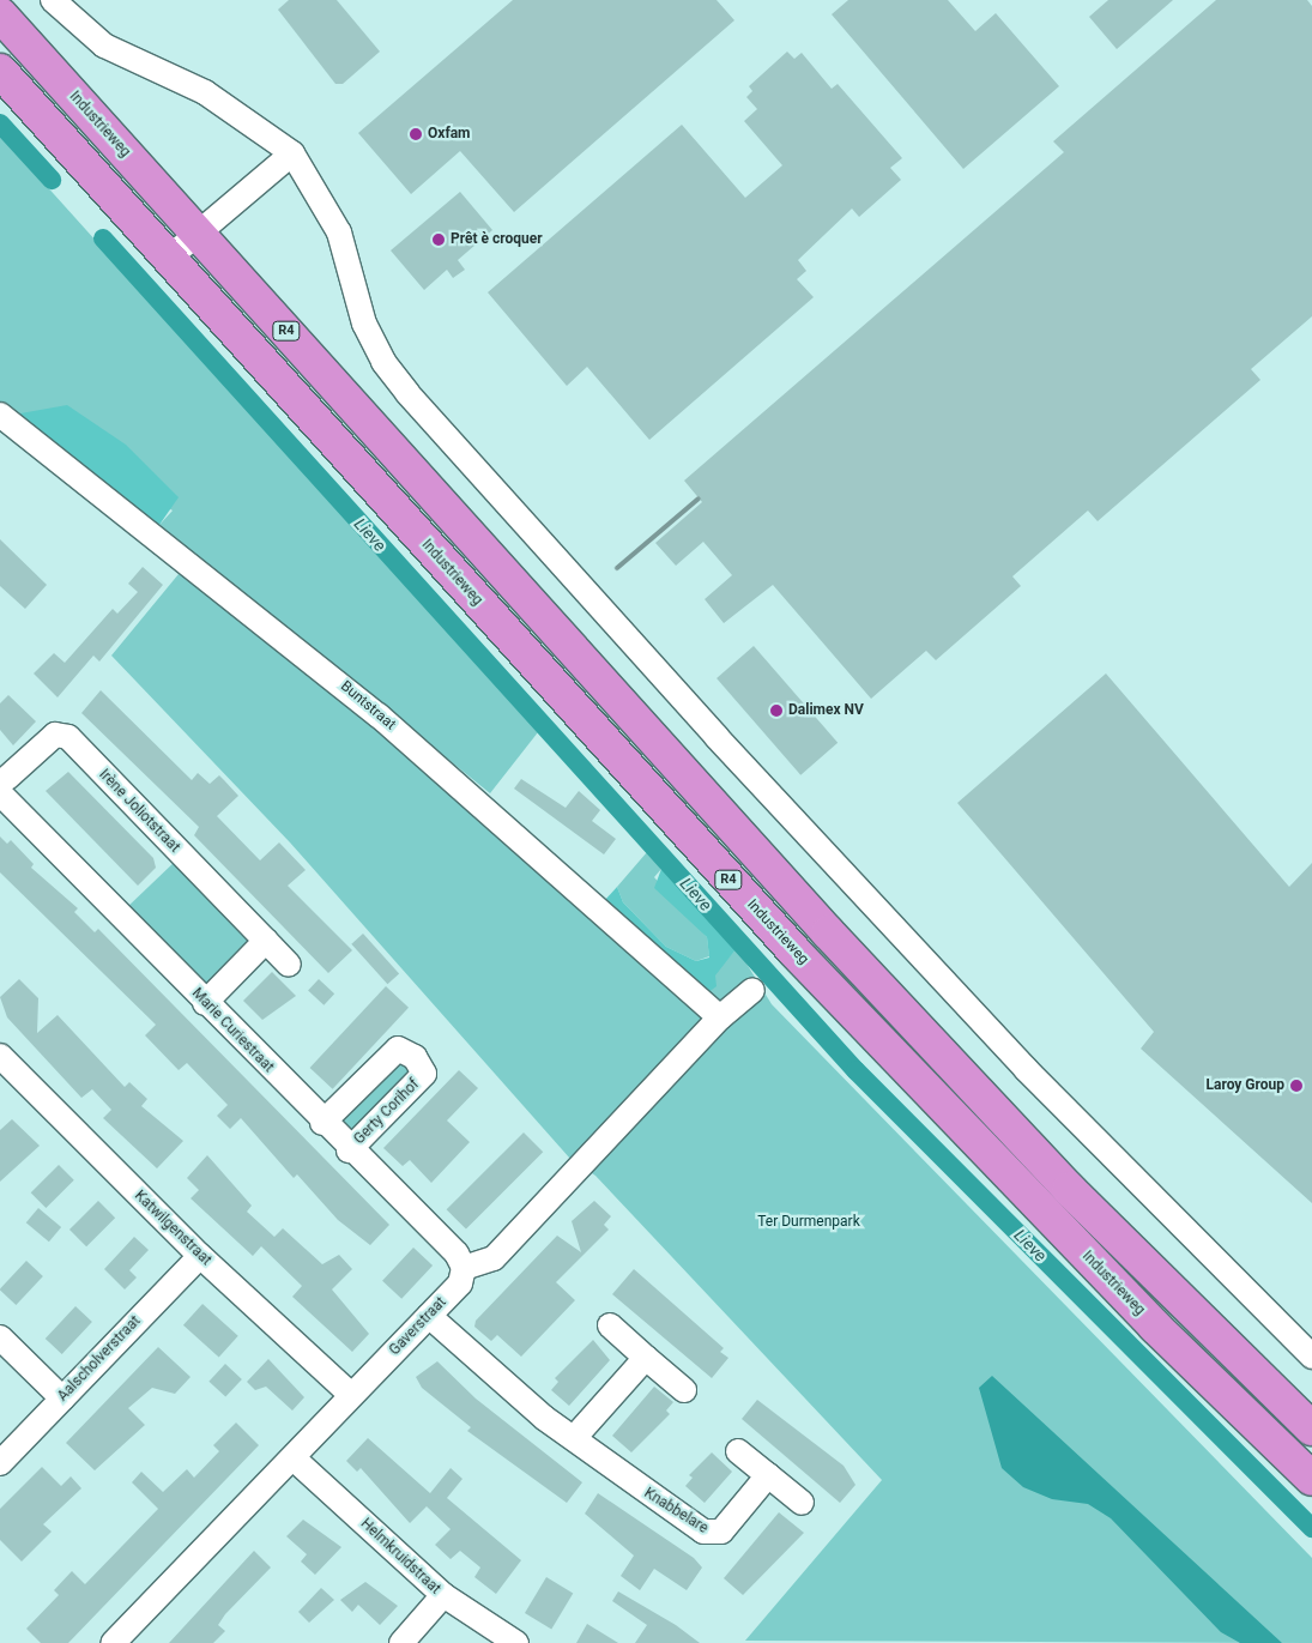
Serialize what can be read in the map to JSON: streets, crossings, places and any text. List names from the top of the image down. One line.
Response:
{"streets":{"highway":["Industrieweg","R4"],"street":["Buntstraat","Irène Joliotstraat","Marie Curiestraat","Gerty Corihof","Katwilgenstraat","Gaverstraat","Aalscholverstraat","Knabbelare","Helmkruidstraat"]},"crossings":[["Irène Joliotstraat","Marie Curiestraat"],["Marie Curiestraat","Gerty Corihof"],["Marie Curiestraat","Gaverstraat"],["Katwilgenstraat","Gaverstraat"],["Katwilgenstraat","Aalscholverstraat"],["Gaverstraat","Knabbelare"],["Gaverstraat","Helmkruidstraat"]],"water":["Lieve"],"parks":["Ter Durmenpark"],"places":["Oxfam","Prêt è croquer","Dalimex NV","Laroy Group"]}
